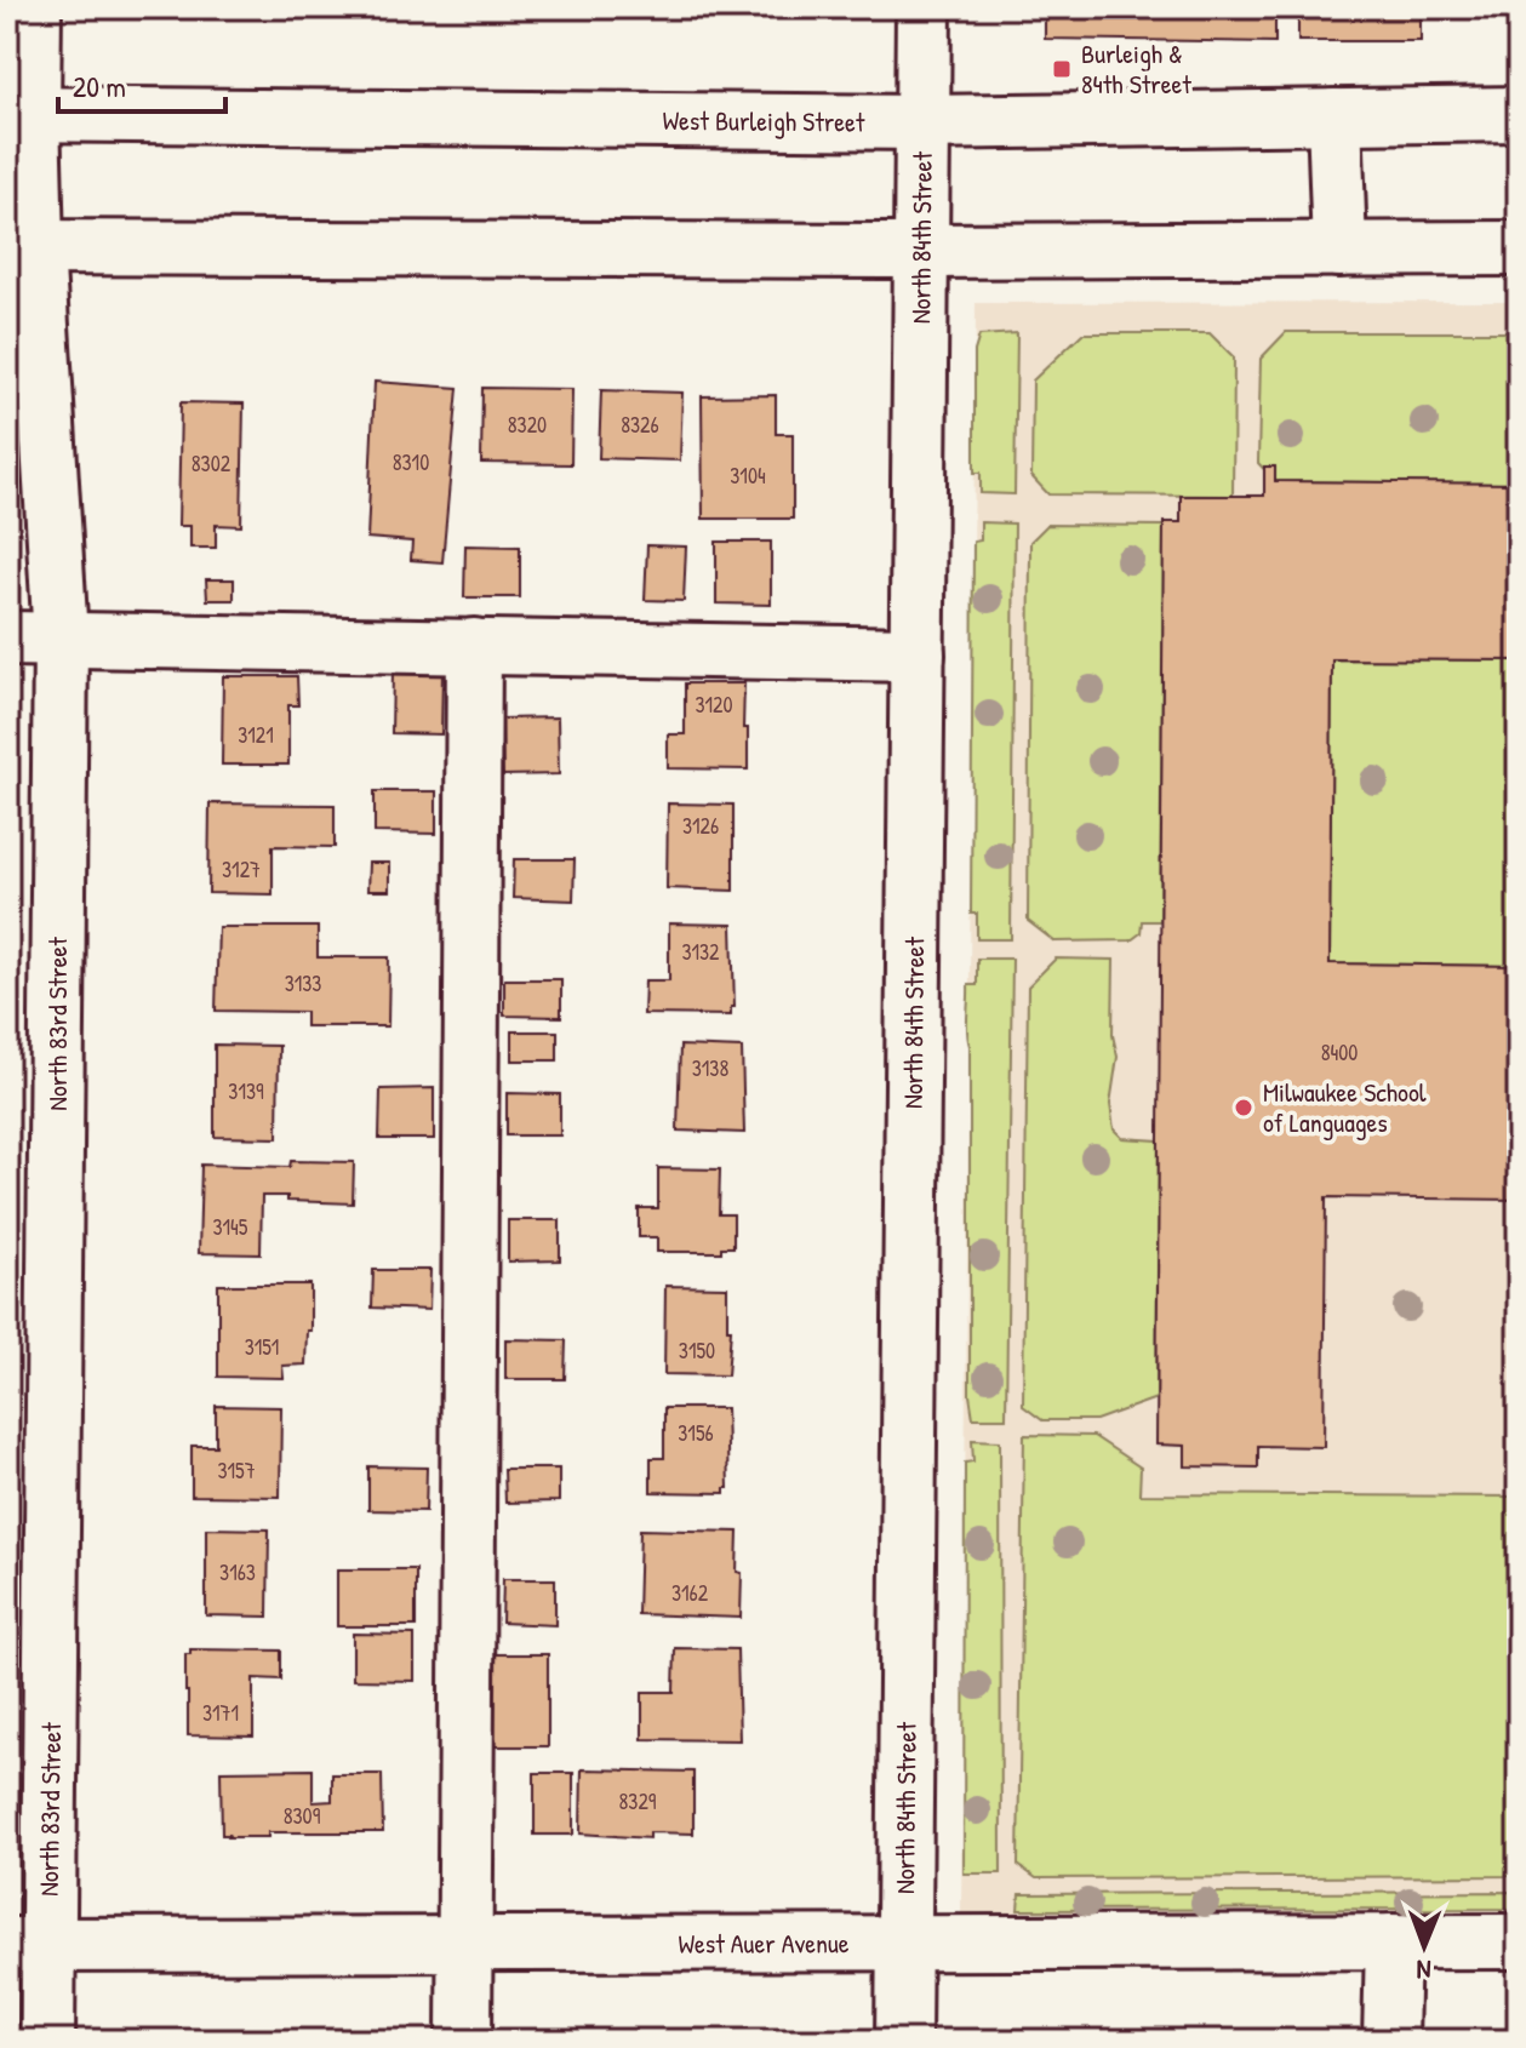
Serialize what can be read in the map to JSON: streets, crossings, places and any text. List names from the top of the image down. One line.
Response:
{"streets":{"street":["West Burleigh Street","North 84th Street","North 83rd Street","West Auer Avenue"]},"crossings":[["West Burleigh Street","North 84th Street"],["West Burleigh Street","North 83rd Street"],["North 84th Street","West Auer Avenue"],["North 83rd Street","West Auer Avenue"]],"places":{"transit":["Burleigh & 84th Street"],"other":["Milwaukee School of Languages"]},"house_numbers":["8320","8326","8310","8302","3104","3120","3121","3126","3127","3132","3133","8400","3138","3139","3145","3151","3150","3156","3157","3163","3162","3171","8329","8309"],"scale_bar":"20 m","north":"bottom"}
